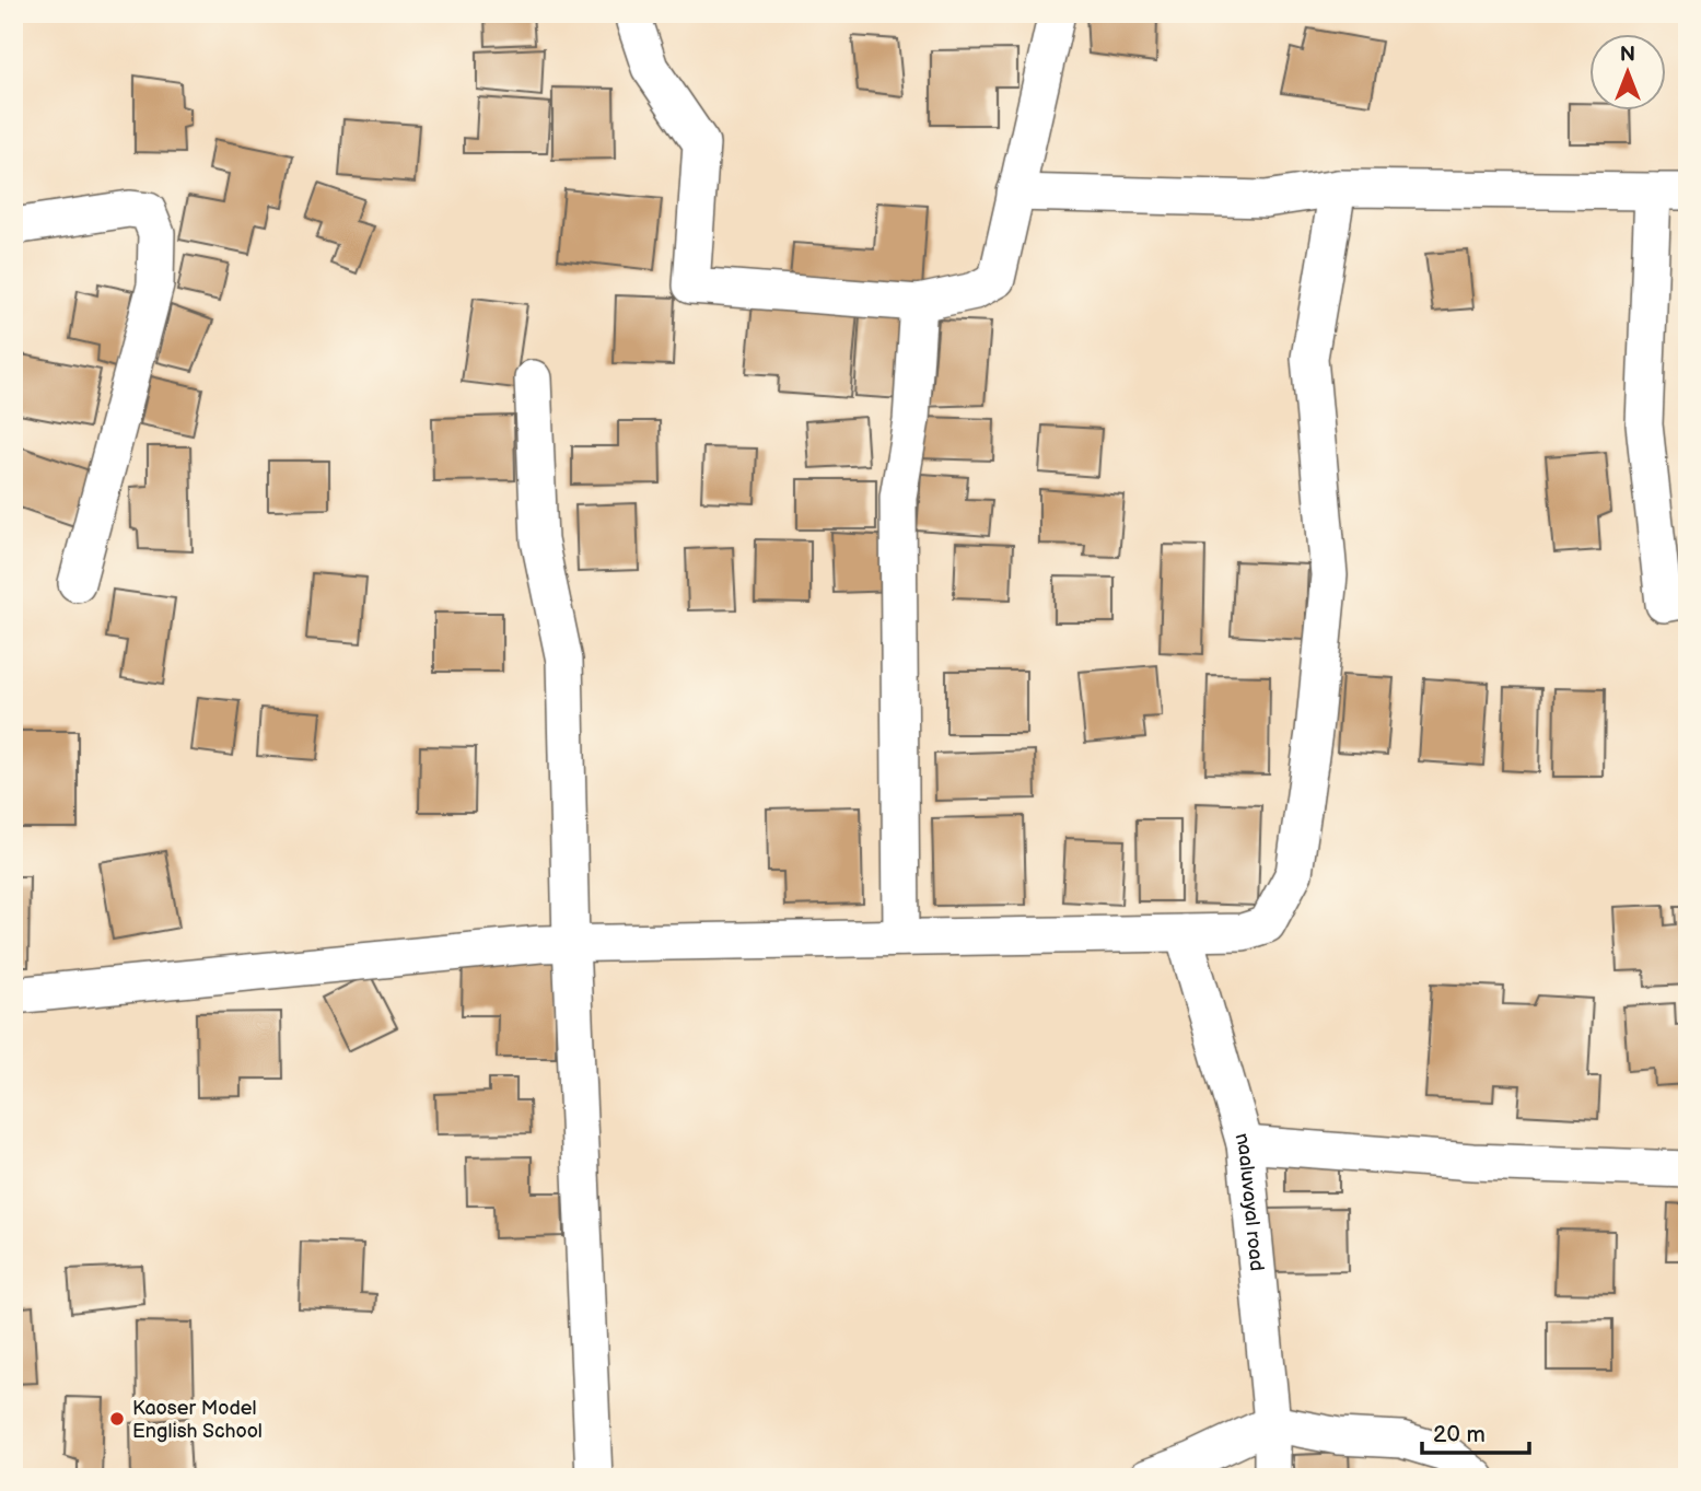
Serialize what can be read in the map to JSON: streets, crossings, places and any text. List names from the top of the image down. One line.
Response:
{"streets":{"street":["naaluvayal road"]},"places":["Kaoser Model English School"],"scale_bar":"20 m","north":"top"}
